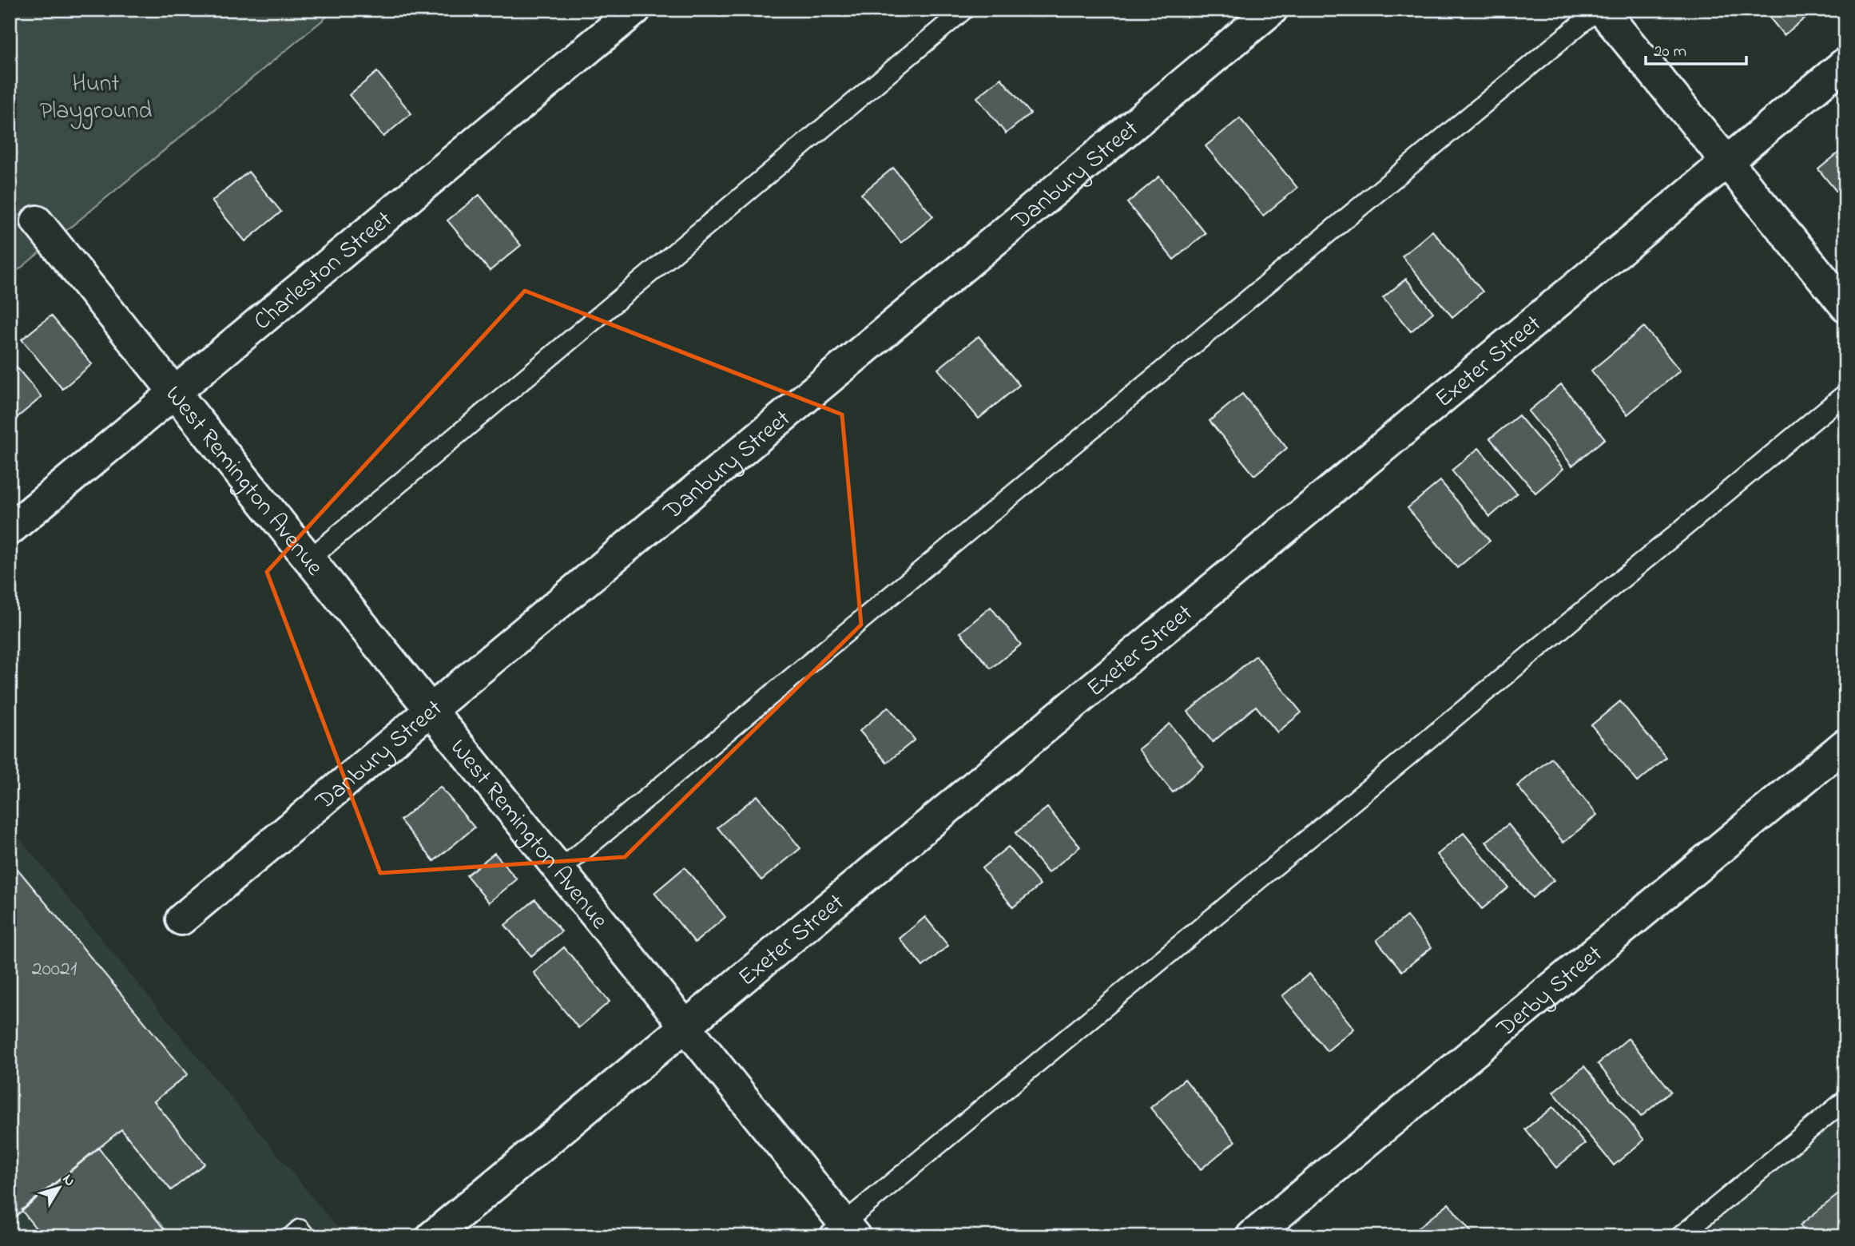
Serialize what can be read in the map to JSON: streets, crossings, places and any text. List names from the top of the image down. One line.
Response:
{"streets":{"street":["Danbury Street","Charleston Street","Exeter Street","West Remington Avenue","Derby Street"]},"crossings":[["Danbury Street","West Remington Avenue"],["Charleston Street","West Remington Avenue"],["Exeter Street","West Remington Avenue"]],"parks":["Hunt Playground"],"house_numbers":["20021"],"scale_bar":"20 m","north":"top right"}
